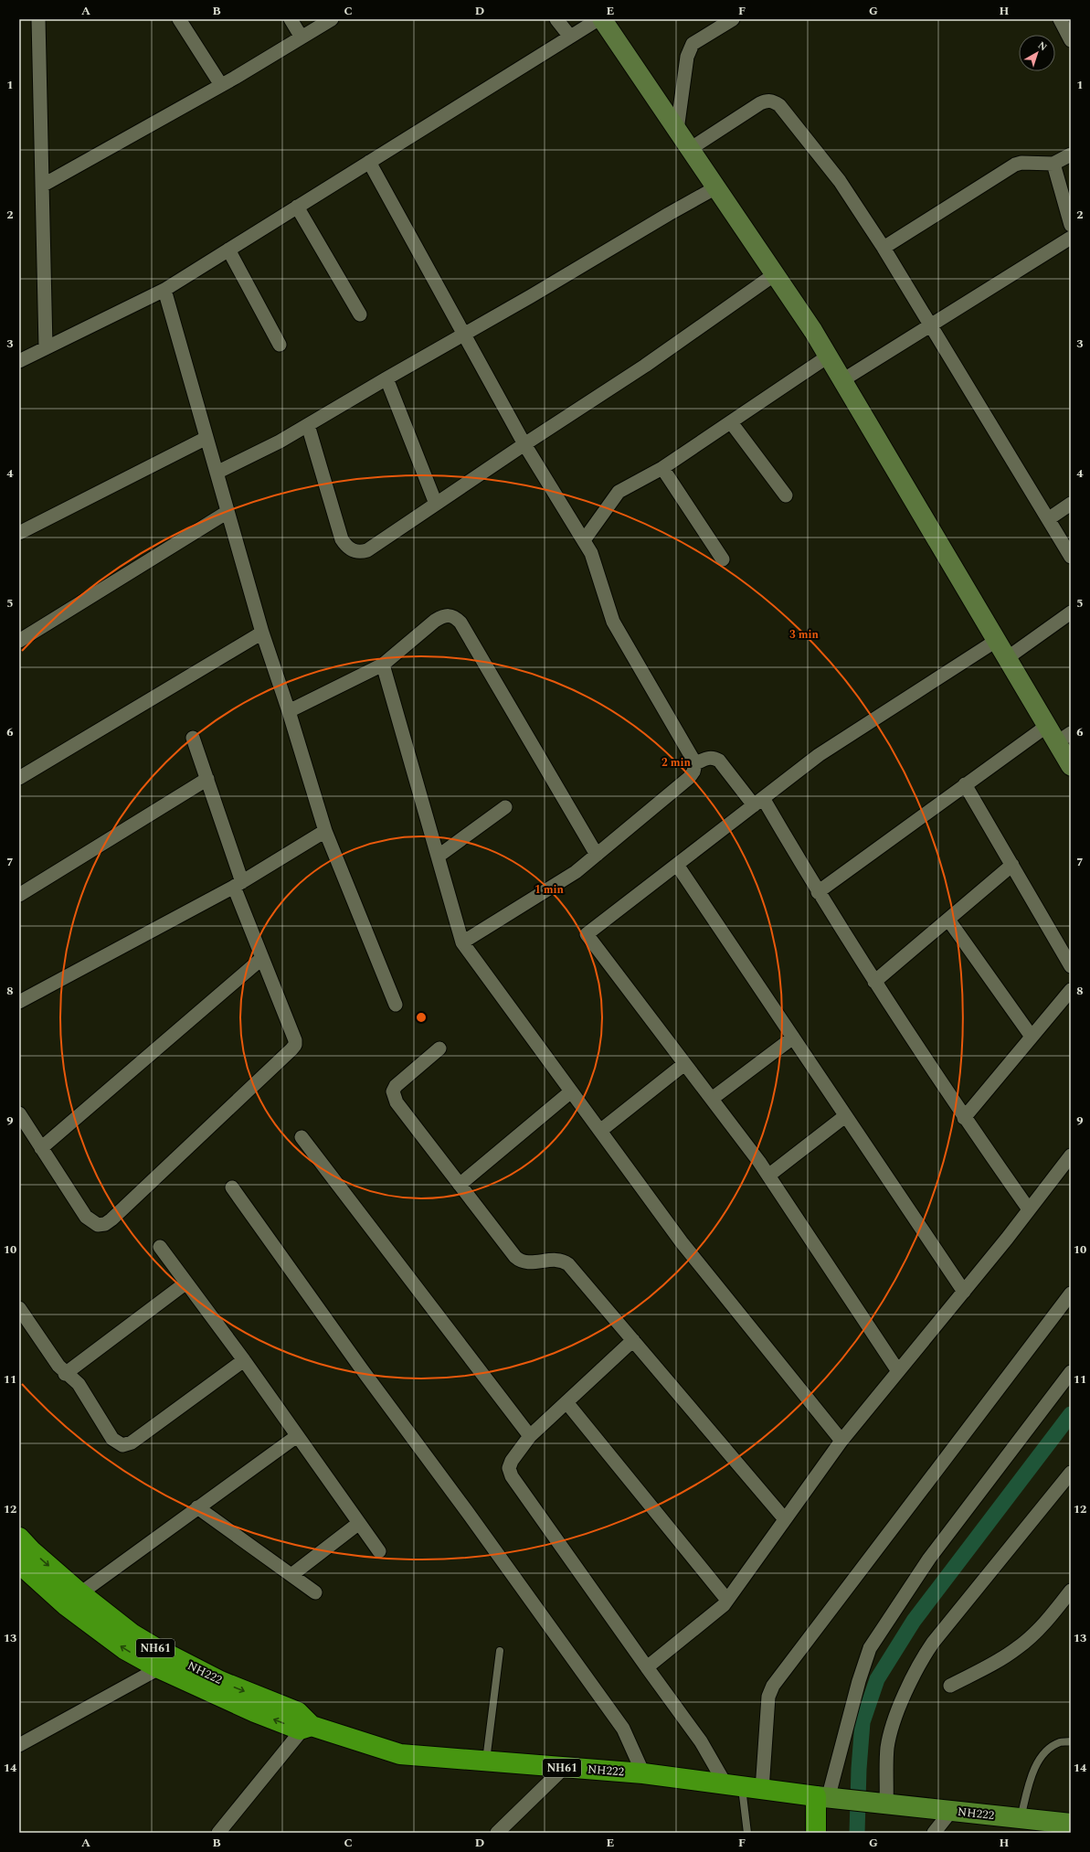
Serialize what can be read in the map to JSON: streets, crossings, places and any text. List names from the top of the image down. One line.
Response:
{"streets":{"highway":["NH61","NH222"]},"north":"top right","grid":{"columns":["A","B","C","D","E","F","G","H"],"rows":["1","2","3","4","5","6","7","8","9","10","11","12","13","14"]},"rings":["3 min","2 min","1 min"]}
